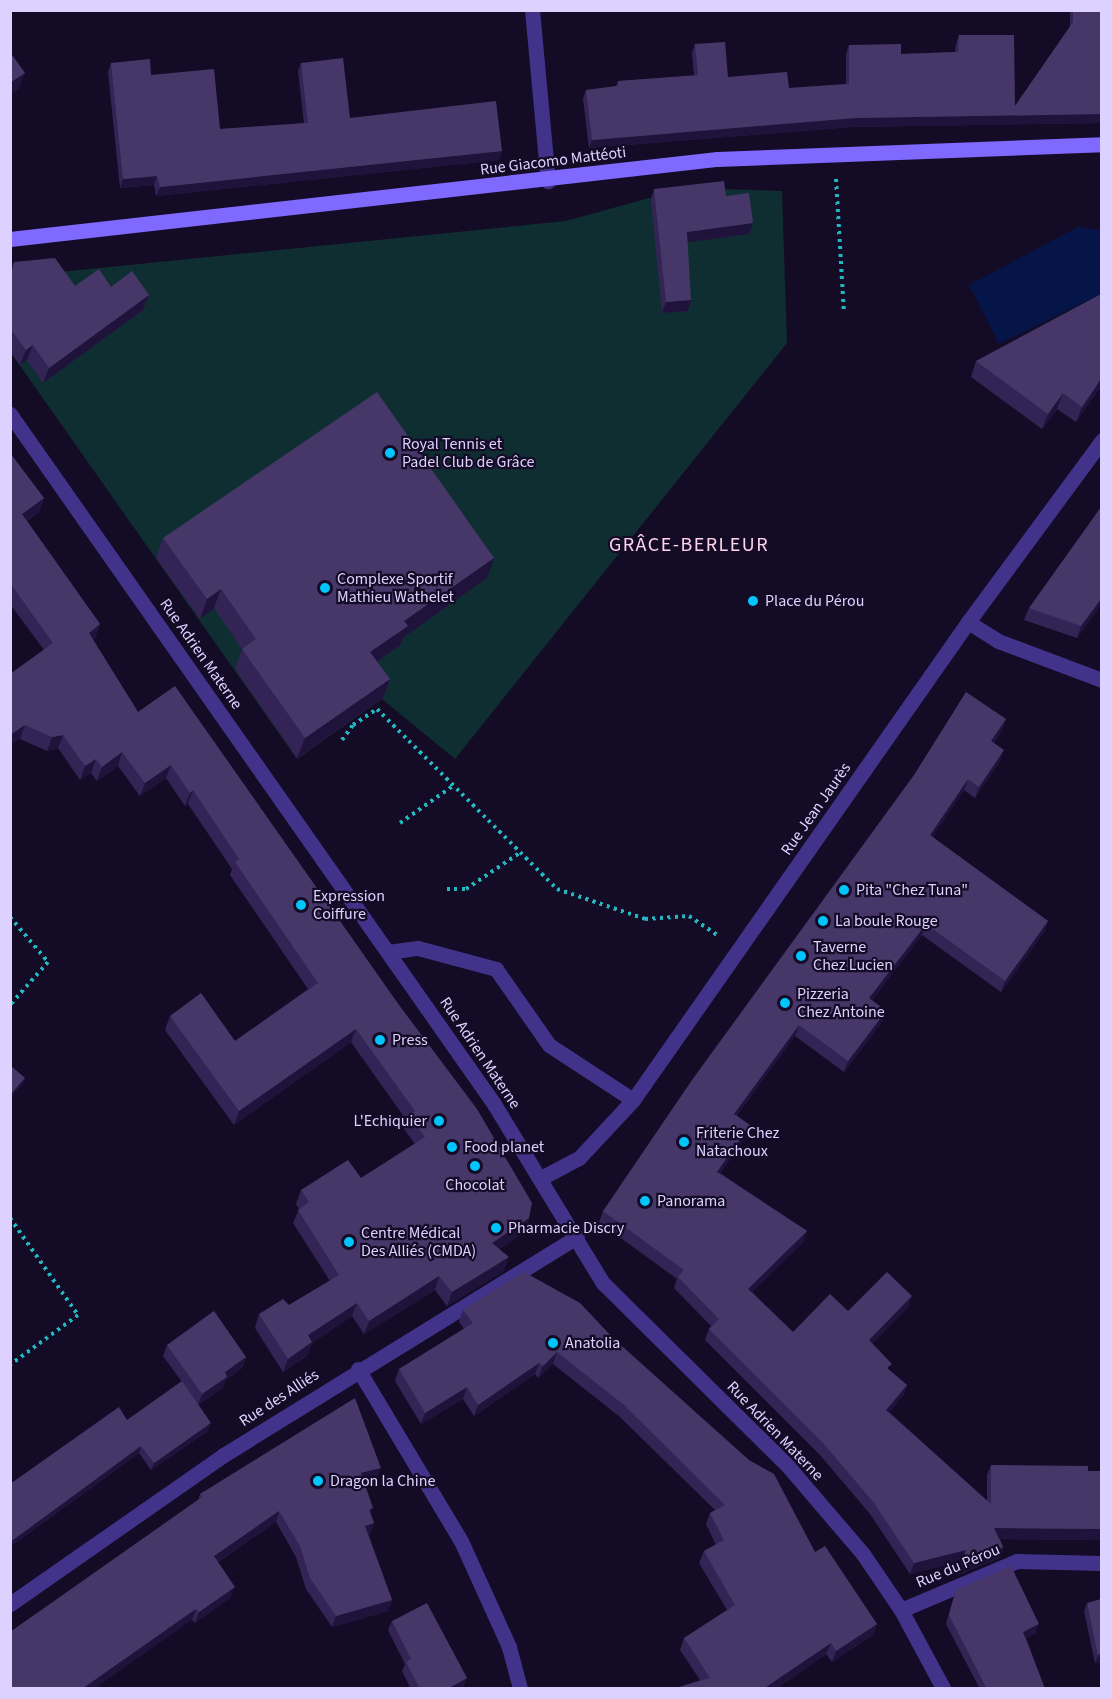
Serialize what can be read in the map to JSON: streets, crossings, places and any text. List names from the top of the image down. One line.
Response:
{"streets":{"street":["Rue Giacomo Mattéoti","Rue Adrien Materne","Rue Jean Jaurès","Rue des Alliés","Rue du Pérou"]},"crossings":[["Rue Adrien Materne","Rue Jean Jaurès"],["Rue Adrien Materne","Rue des Alliés"],["Rue Adrien Materne","Rue du Pérou"]],"districts":["GRÂCE-BERLEUR"],"places":["Royal Tennis et Padel Club de Grâce","Complexe Sportif Mathieu Wathelet","Place du Pérou","Pita \"Chez Tuna\"","Expression Coiffure","La boule Rouge","Taverne Chez Lucien","Pizzeria Chez Antoine","Press","L'Echiquier","Friterie Chez Natachoux","Food planet","Chocolat","Panorama","Pharmacie Discry","Centre Médical Des Alliés (CMDA)","Anatolia","Dragon la Chine"]}
